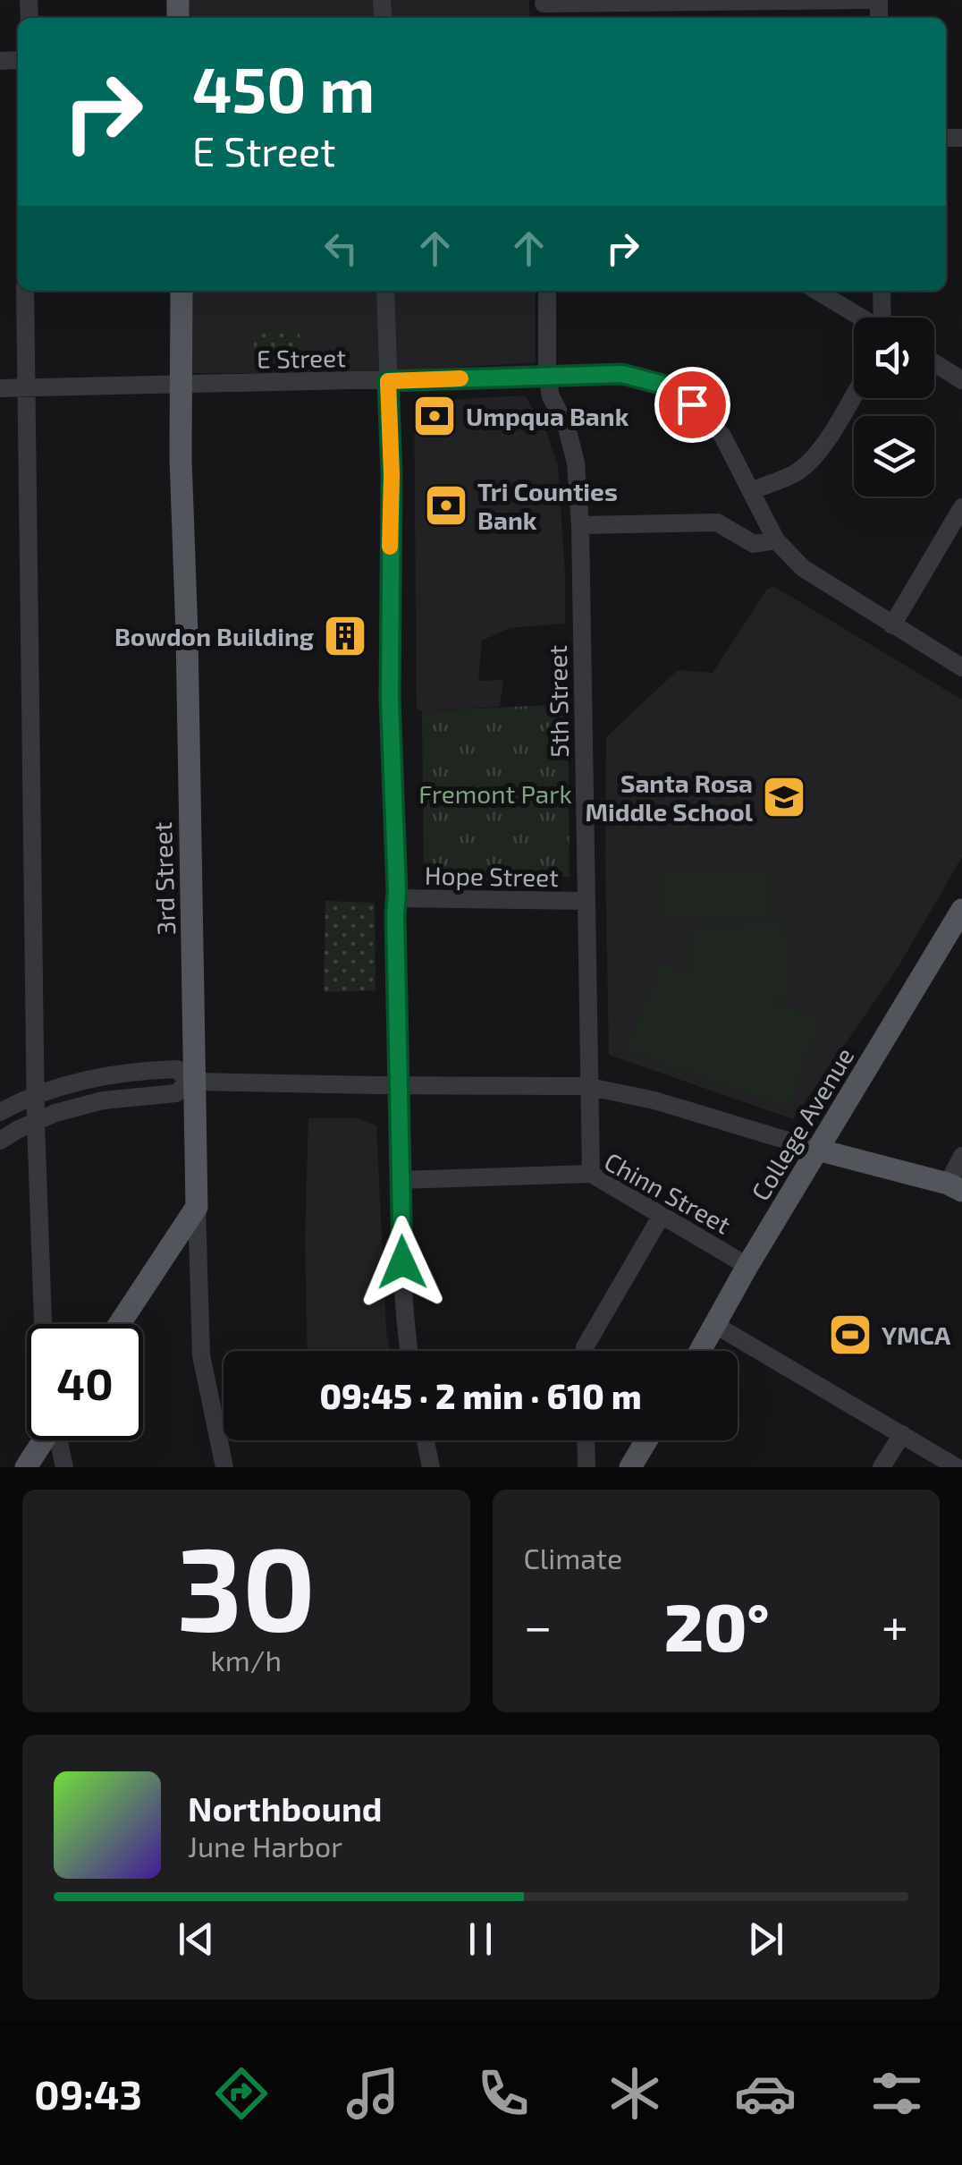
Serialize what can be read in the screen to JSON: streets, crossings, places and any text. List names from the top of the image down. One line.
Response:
{"streets":{"main road":["3rd Street","College Avenue"],"street":["E Street","5th Street","Hope Street","Chinn Street"]},"crossings":[["E Street","5th Street"],["E Street","3rd Street"],["5th Street","Hope Street"],["5th Street","Chinn Street"],["College Avenue","Chinn Street"]],"parks":["Fremont Park"],"places":{"bank":["Umpqua Bank","Tri Counties Bank"],"building":["Bowdon Building"],"school or university":["Santa Rosa Middle School"],"sports":["YMCA"]},"page":{"turn":["450 m","E Street"],"limit":"40","trip":"09:45 · 2 min · 610 m","tile":[["30","km/h"],"Climate"],"heat":["−","20°","+"],"song":["Northbound","June Harbor"],"tabs":"09:43"}}
